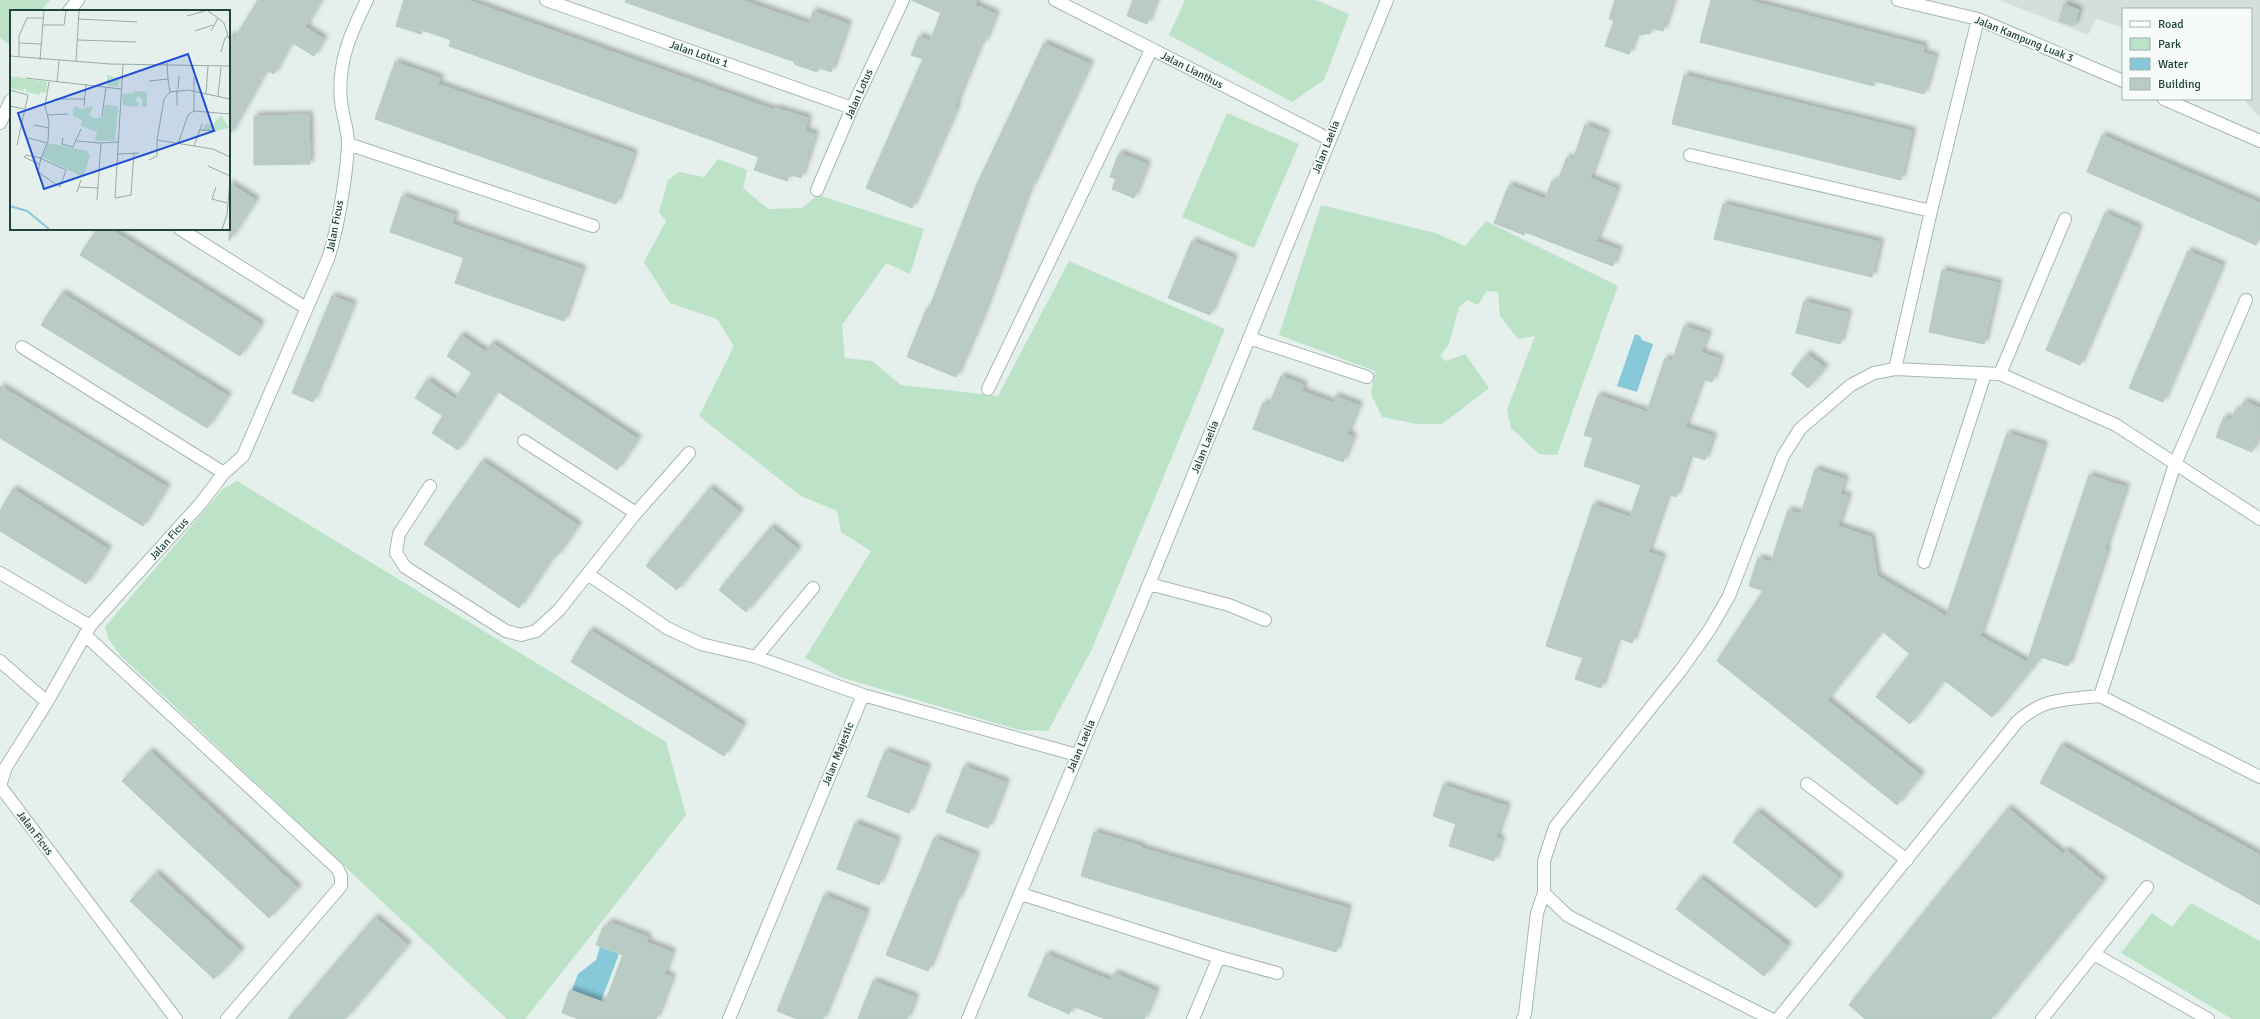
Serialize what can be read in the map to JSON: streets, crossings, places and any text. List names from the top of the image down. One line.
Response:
{"streets":{"street":["Jalan Kampung Luak 3","Jalan Lotus 1","Jalan Lianthus","Jalan Lotus","Jalan Laelia","Jalan Ficus","Jalan Majestic"]},"crossings":[["Jalan Lotus 1","Jalan Lotus"],["Jalan Lianthus","Jalan Laelia"]],"legend":["Road","Park","Water","Building"]}
